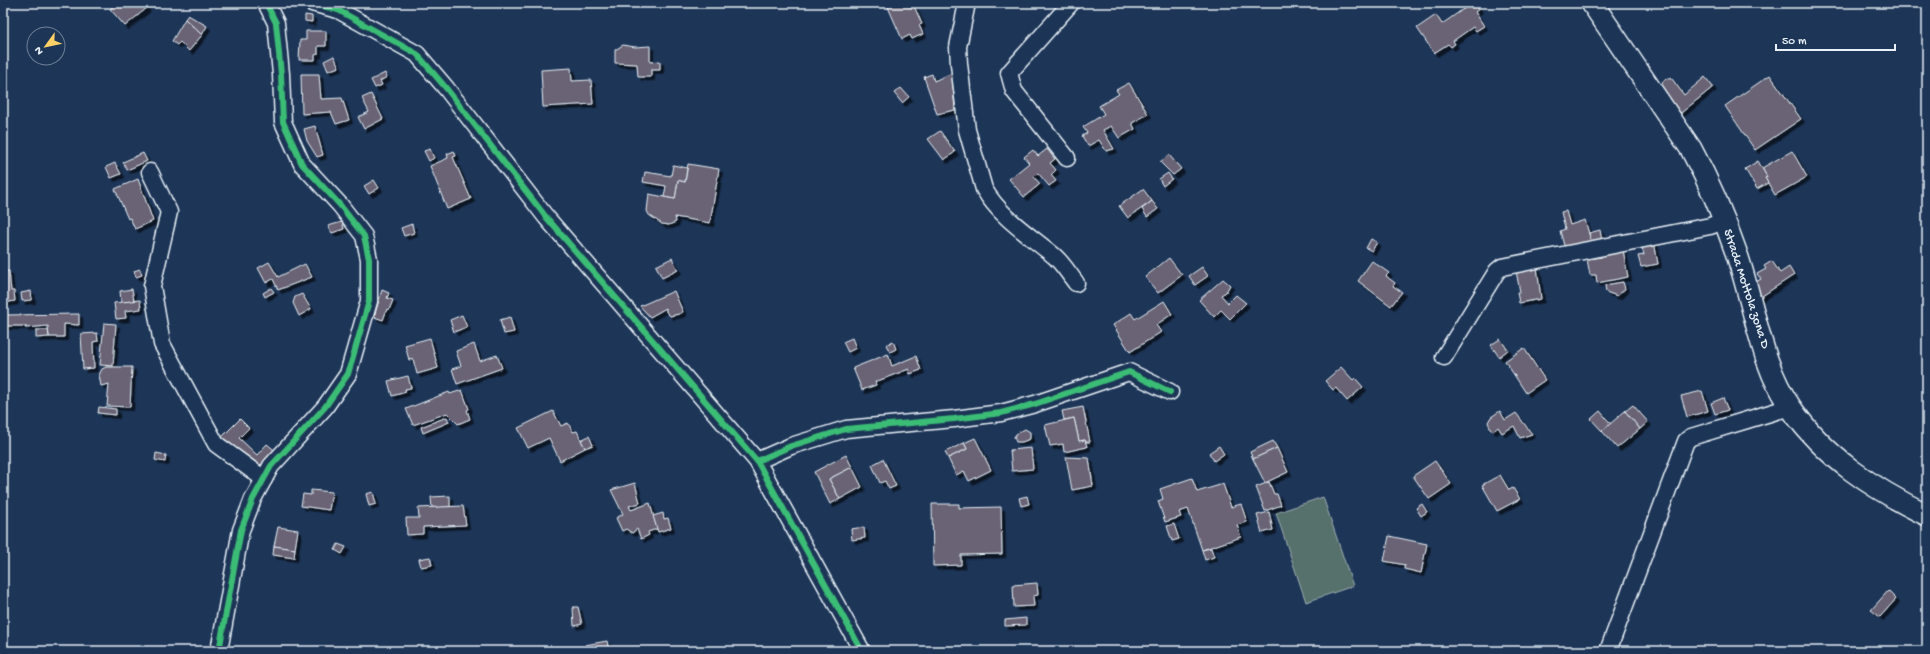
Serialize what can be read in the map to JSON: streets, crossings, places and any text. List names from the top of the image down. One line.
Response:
{"streets":{"main road":["Strada Mottola zona D"]},"scale_bar":"50 m","north":"bottom left"}
